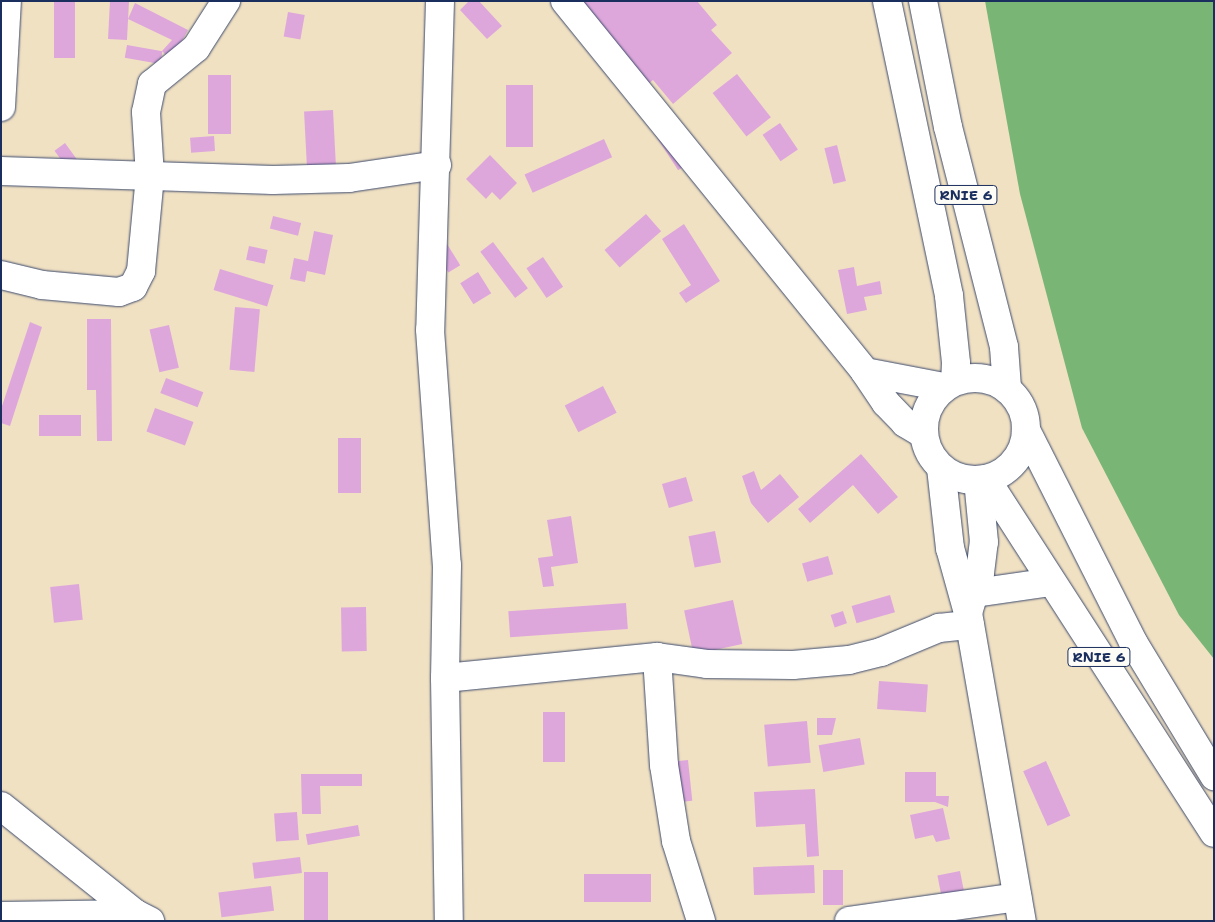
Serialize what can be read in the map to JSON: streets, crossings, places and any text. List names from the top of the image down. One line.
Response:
{"streets":{"street":["RNIE 6"]}}
